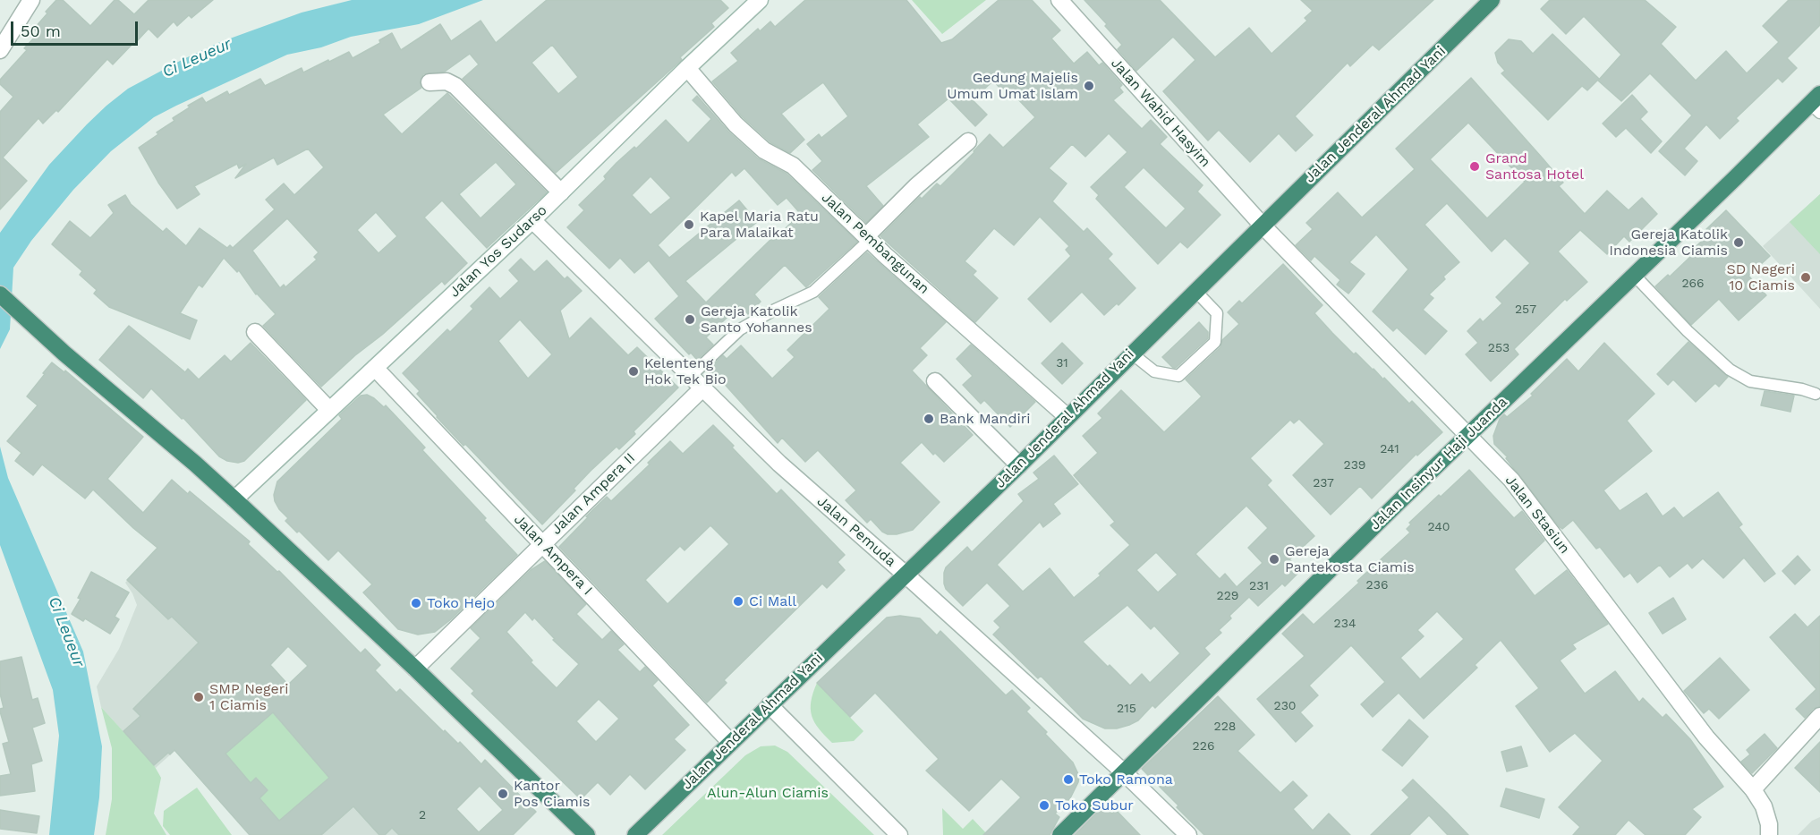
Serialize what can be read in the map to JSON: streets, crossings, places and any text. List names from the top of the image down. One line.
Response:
{"streets":{"highway":["Jalan Jenderal Ahmad Yani","Jalan Insinyur Haji Juanda"],"street":["Jalan Wahid Hasyim","Jalan Pembangunan","Jalan Yos Sudarso","Jalan Ampera II","Jalan Stasiun","Jalan Pemuda","Jalan Ampera I"]},"crossings":[["Jalan Wahid Hasyim","Jalan Jenderal Ahmad Yani"],["Jalan Wahid Hasyim","Jalan Stasiun"],["Jalan Jenderal Ahmad Yani","Jalan Pembangunan"],["Jalan Jenderal Ahmad Yani","Jalan Stasiun"],["Jalan Jenderal Ahmad Yani","Jalan Pemuda"],["Jalan Jenderal Ahmad Yani","Jalan Ampera I"],["Jalan Pembangunan","Jalan Yos Sudarso"],["Jalan Yos Sudarso","Jalan Pemuda"],["Jalan Yos Sudarso","Jalan Ampera I"],["Jalan Insinyur Haji Juanda","Jalan Stasiun"],["Jalan Insinyur Haji Juanda","Jalan Pemuda"],["Jalan Ampera II","Jalan Pemuda"],["Jalan Ampera II","Jalan Ampera I"]],"water":["Ci Leueur"],"parks":["Alun-Alun Ciamis"],"places":["Gedung Majelis Umum Umat Islam","Grand Santosa Hotel","Kapel Maria Ratu Para Malaikat","Gereja Katolik Indonesia Ciamis","SD Negeri 10 Ciamis","Gereja Katolik Santo Yohannes","Kelenteng Hok Tek Bio","Bank Mandiri","Gereja Pantekosta Ciamis","Ci Mall","Toko Hejo","SMP Negeri 1 Ciamis","Toko Ramona","Kantor Pos Ciamis","Toko Subur"],"house_numbers":["266","257","253","31","241","239","237","240","236","231","229","234","230","215","228","226","2"],"scale_bar":"50 m"}
